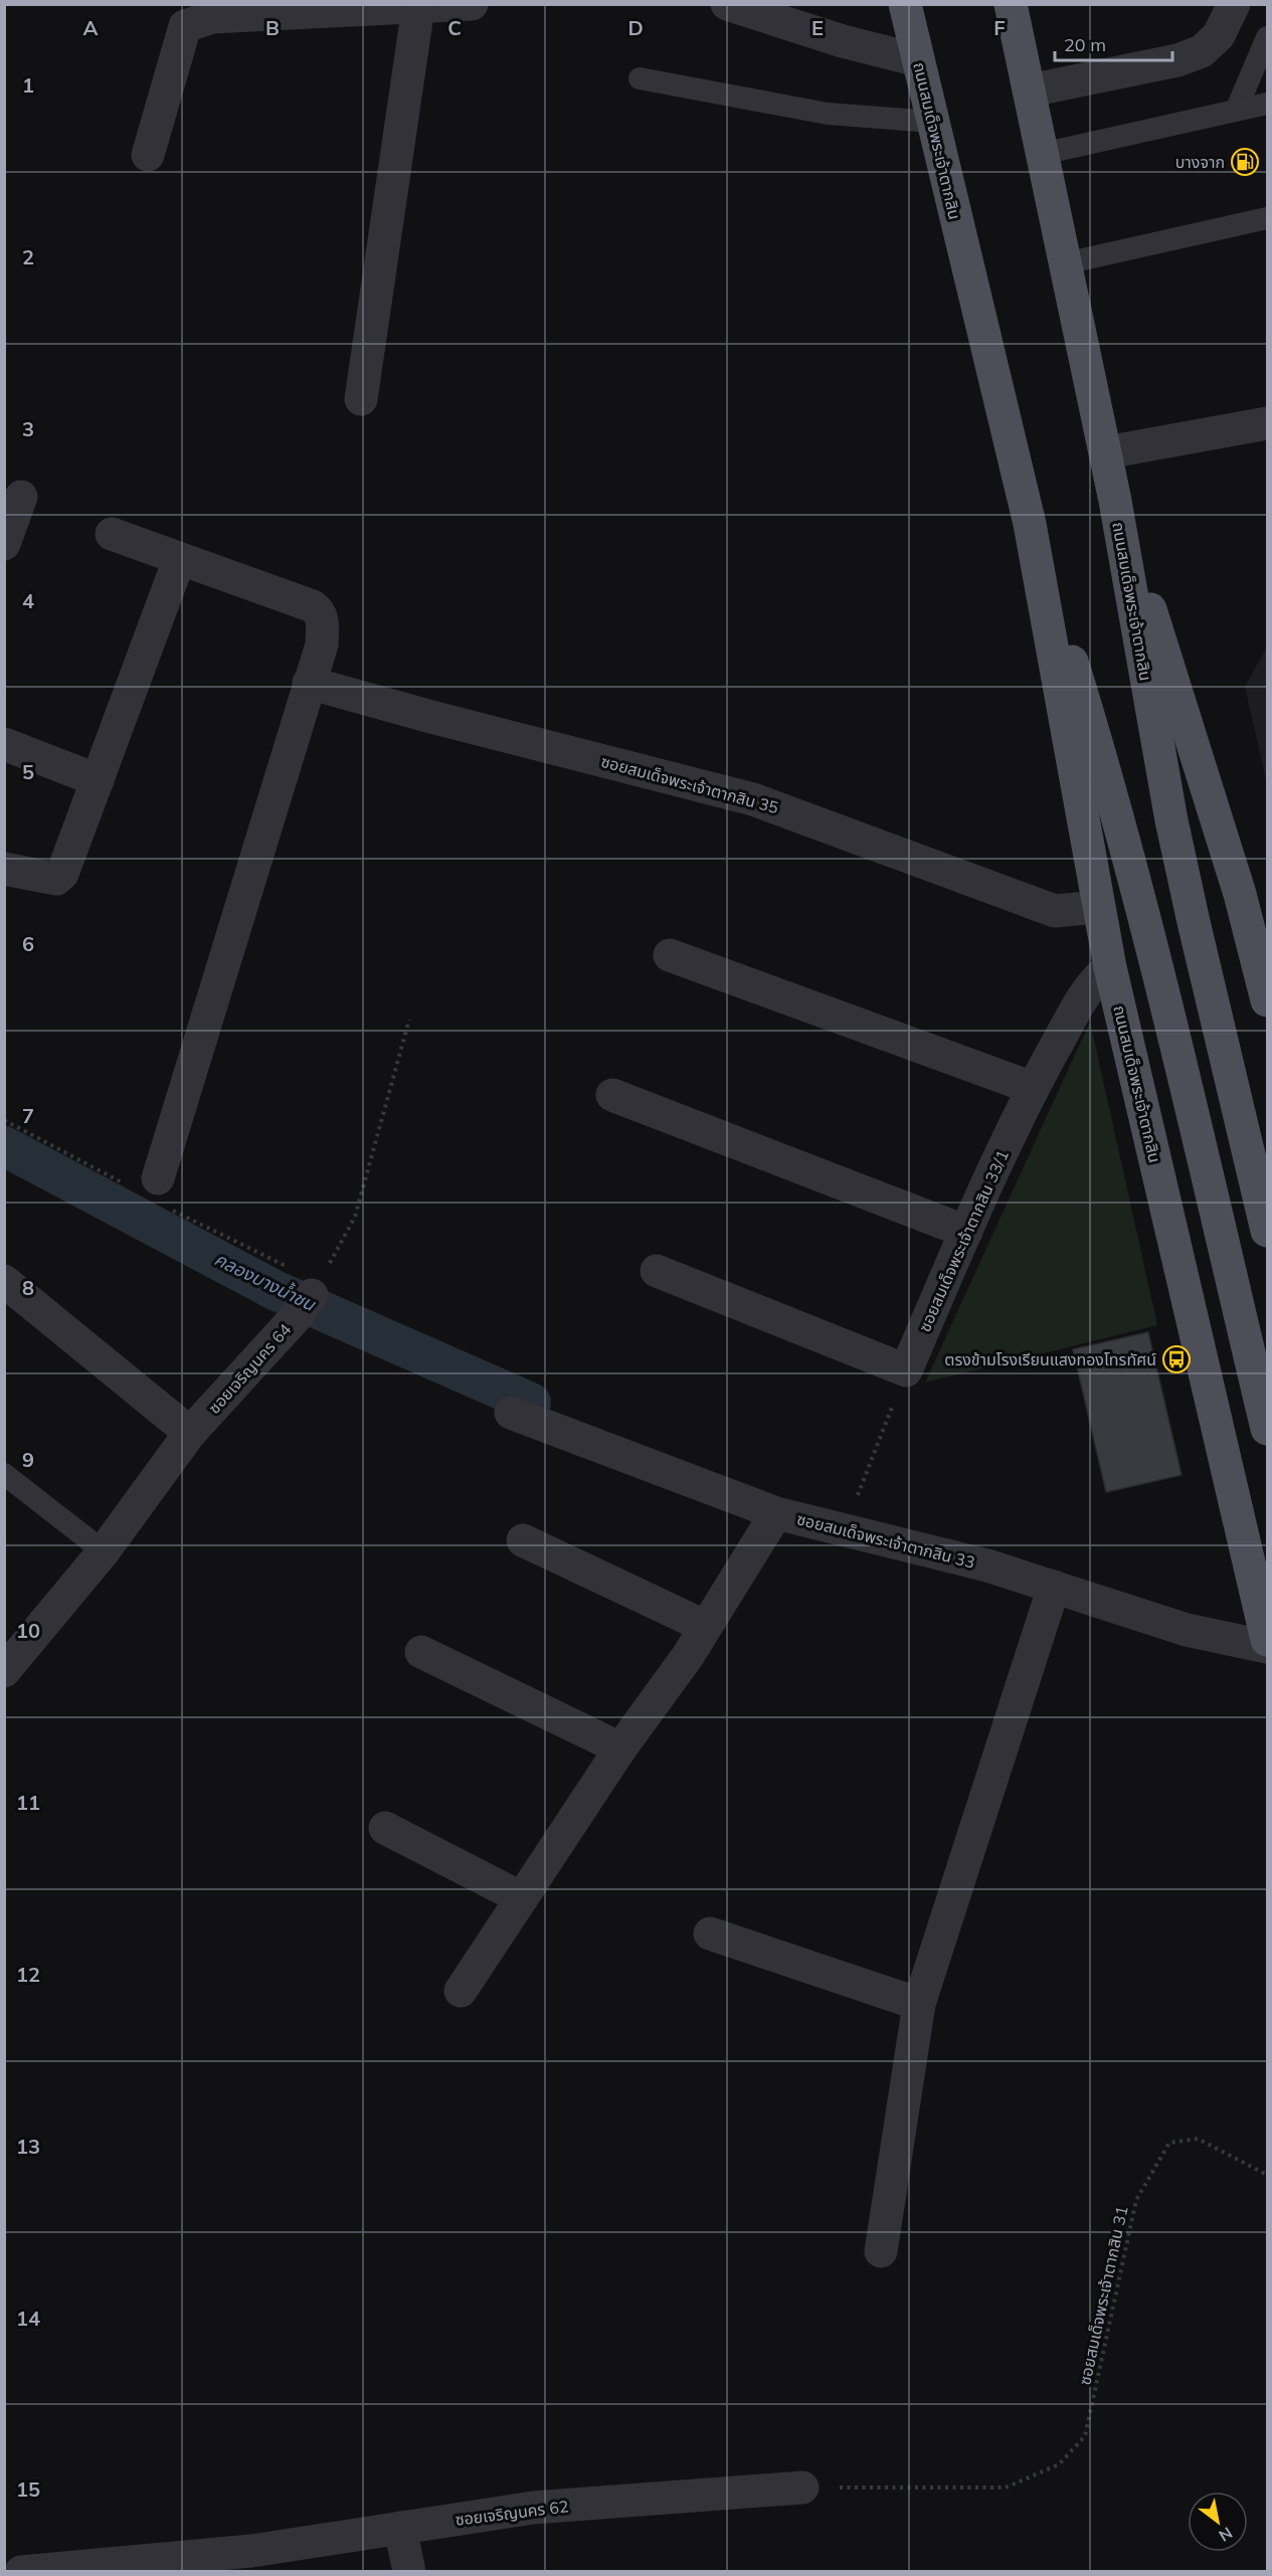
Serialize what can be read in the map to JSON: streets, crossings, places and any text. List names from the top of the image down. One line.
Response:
{"streets":{"main road":["ถนนสมเด็จพระเจ้าตากสิน"],"street":["ซอยสมเด็จพระเจ้าตากสิน 35","ซอยสมเด็จพระเจ้าตากสิน 33/1","ซอยเจริญนคร 64","ซอยสมเด็จพระเจ้าตากสิน 33","ซอยเจริญนคร 62"],"path":["ซอยสมเด็จพระเจ้าตากสิน 31"]},"crossings":[["ถนนสมเด็จพระเจ้าตากสิน","ซอยสมเด็จพระเจ้าตากสิน 35"],["ถนนสมเด็จพระเจ้าตากสิน","ซอยสมเด็จพระเจ้าตากสิน 33/1"],["ซอยสมเด็จพระเจ้าตากสิน 31","ซอยเจริญนคร 62"]],"water":["คลองบางน้ำชน"],"places":{"fuel station":["บางจาก"],"bus stop":["ตรงข้ามโรงเรียนแสงทองโทรทัศน์"]},"scale_bar":"20 m","north":"bottom right","grid":{"columns":["A","B","C","D","E","F"],"rows":["1","2","3","4","5","6","7","8","9","10","11","12","13","14","15"]}}
